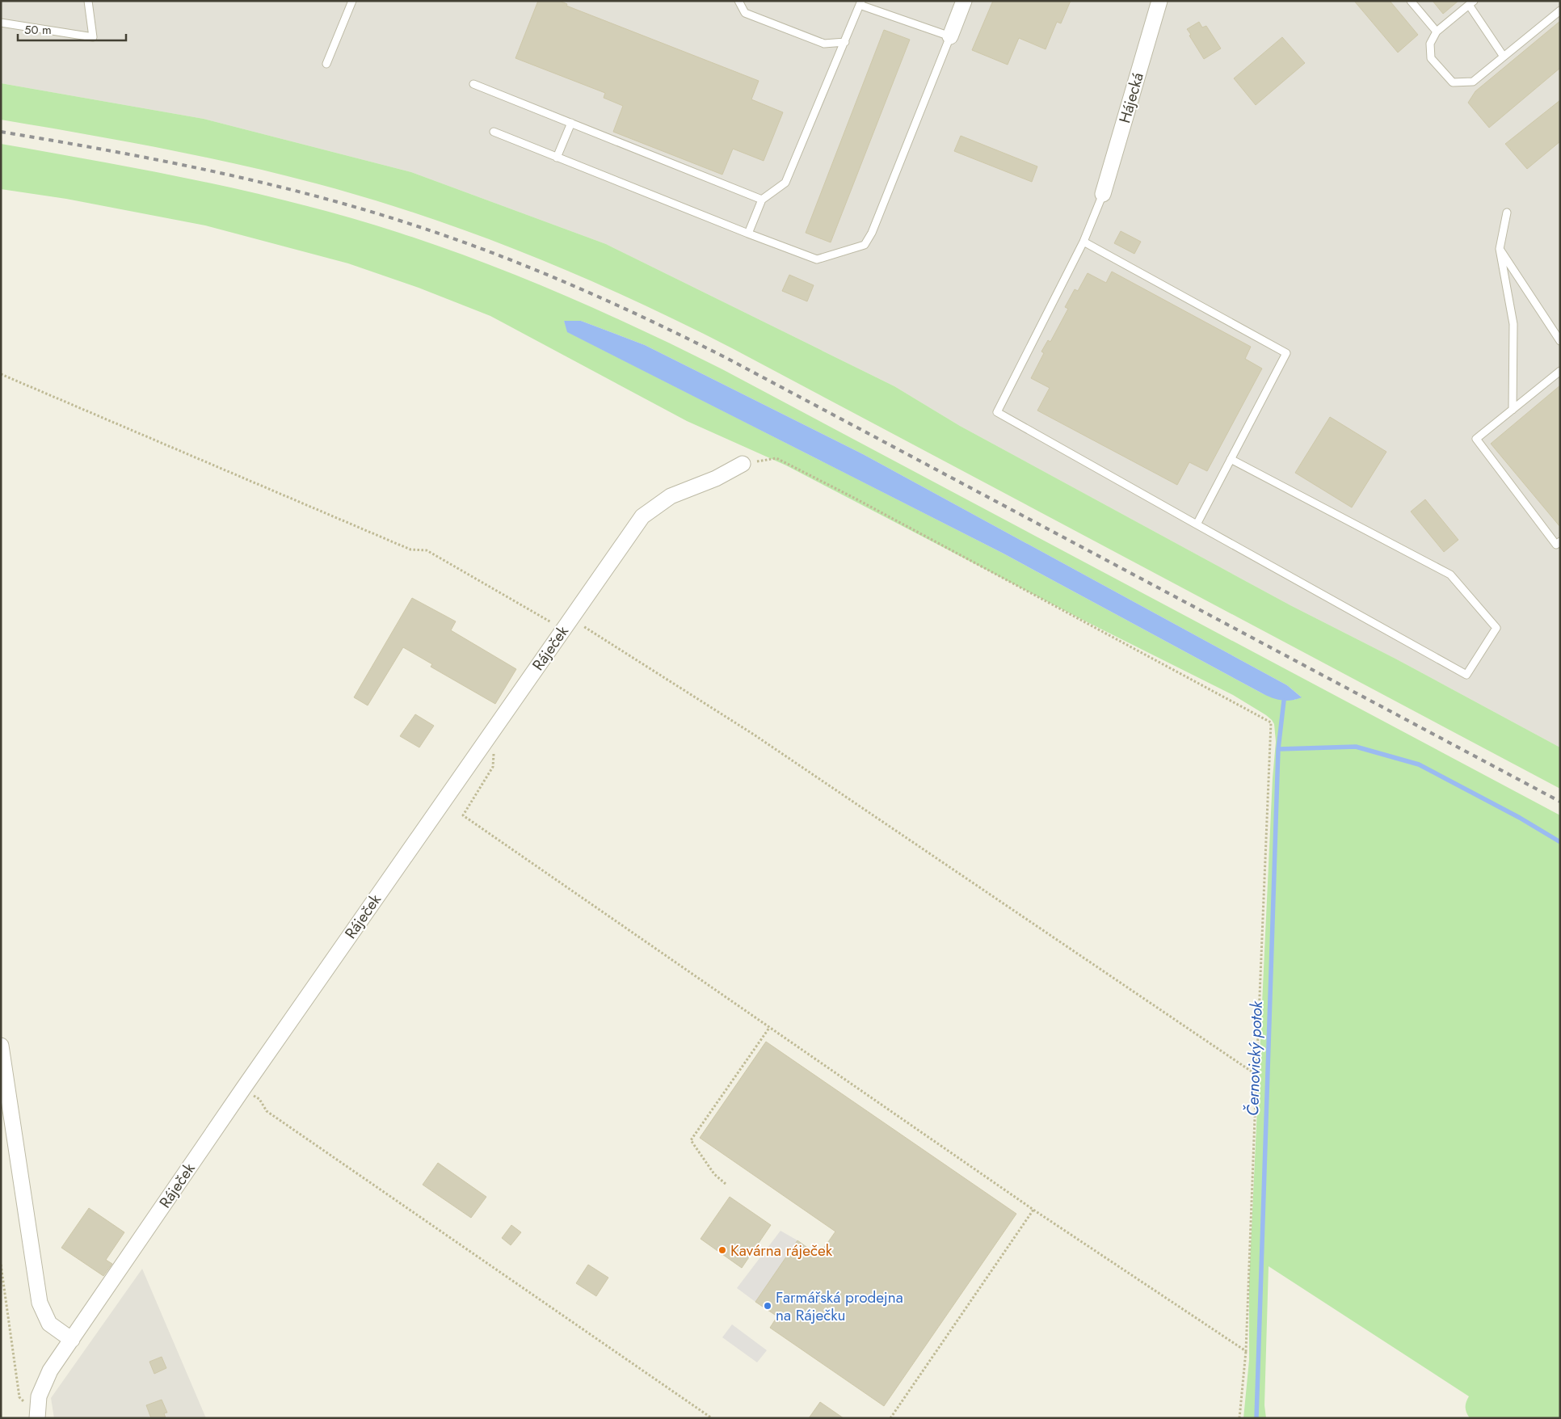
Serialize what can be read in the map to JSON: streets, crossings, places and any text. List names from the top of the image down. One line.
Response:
{"streets":{"street":["Hájecká","Ráječek"]},"water":["Černovický potok"],"places":["Kavárna ráječek","Farmářská prodejna na Ráječku"],"scale_bar":"50 m"}
